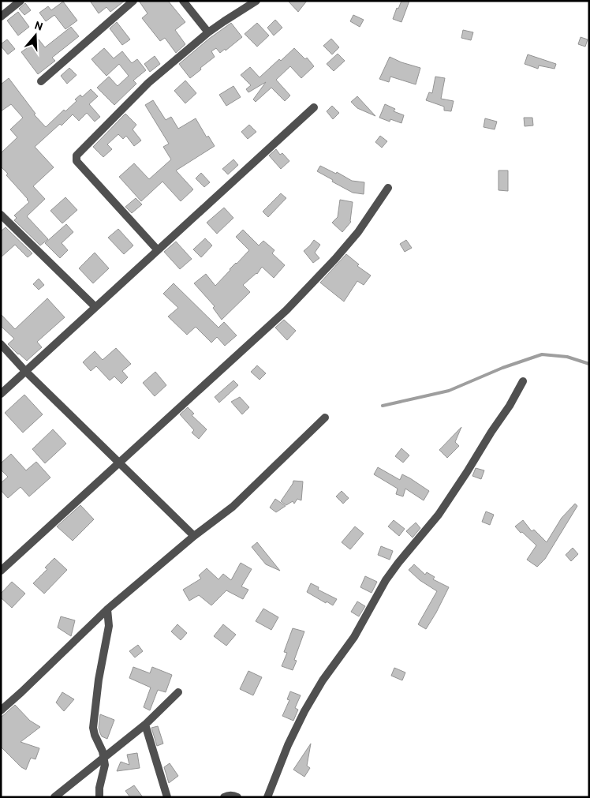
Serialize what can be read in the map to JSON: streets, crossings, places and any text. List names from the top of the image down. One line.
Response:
{"north":"top"}
